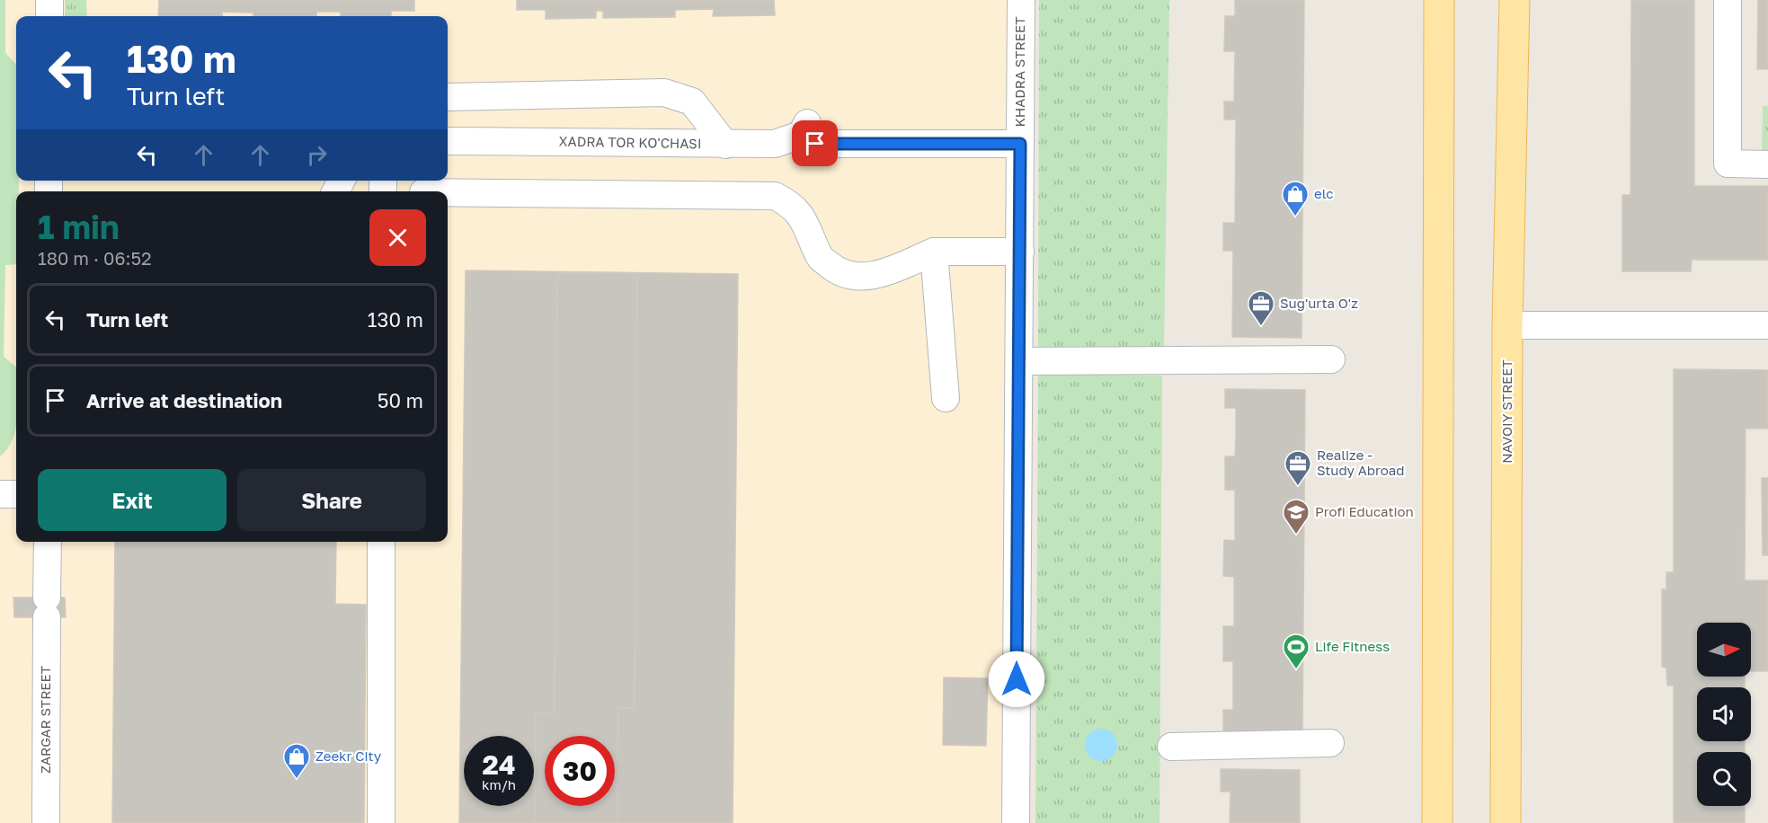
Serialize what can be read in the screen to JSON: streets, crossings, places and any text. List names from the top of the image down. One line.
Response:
{"streets":{"main road":["NAVOIY STREET"],"street":["KHADRA STREET","XADRA TOR KO'CHASI","ZARGAR STREET"]},"crossings":[["KHADRA STREET","XADRA TOR KO'CHASI"]],"places":{"shop":["elc","Zeekr City"],"office":["Sug'urta O'z","Realize - Study Abroad"],"school or university":["Profi Education"],"sports":["Life Fitness"]},"north":"right","page":{"turn":["130 m","Turn left"],"heading":["1 min","180 m · 06:52"],"list":[{"name":"Turn left","value":"130 m"},{"name":"Arrive at destination","value":"50 m"}],"buttons":["Exit","Share"],"speed":"24 km/h","limit":"30"}}
